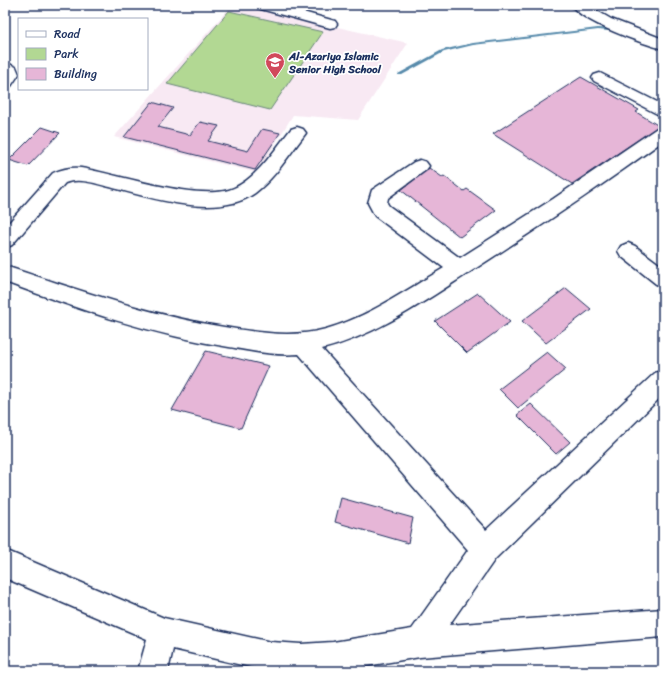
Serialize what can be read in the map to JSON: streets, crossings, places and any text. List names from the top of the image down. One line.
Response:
{"places":{"school or university":["Al-Azariya Islamic Senior High School"]},"legend":["Road","Park","Building"]}
